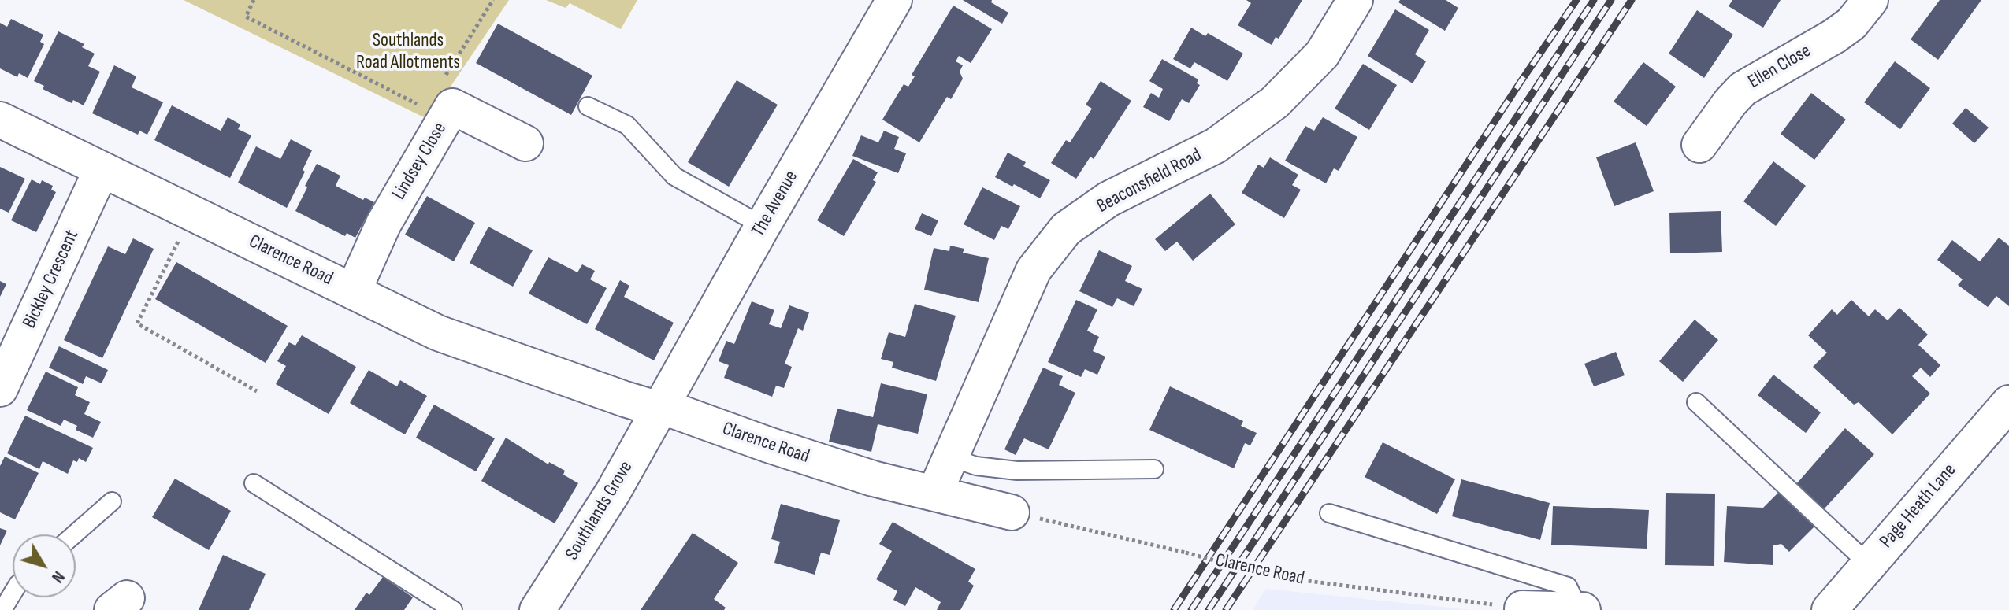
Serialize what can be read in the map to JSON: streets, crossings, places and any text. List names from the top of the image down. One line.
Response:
{"streets":{"street":["Ellen Close","Lindsey Close","Beaconsfield Road","The Avenue","Clarence Road","Bickley Crescent","Page Heath Lane","Southlands Grove"]},"crossings":[["Lindsey Close","Clarence Road"],["Beaconsfield Road","Clarence Road"],["The Avenue","Clarence Road"],["The Avenue","Southlands Grove"],["Clarence Road","Bickley Crescent"],["Clarence Road","Southlands Grove"]],"parks":["Southlands Road Allotments"],"north":"bottom right"}
